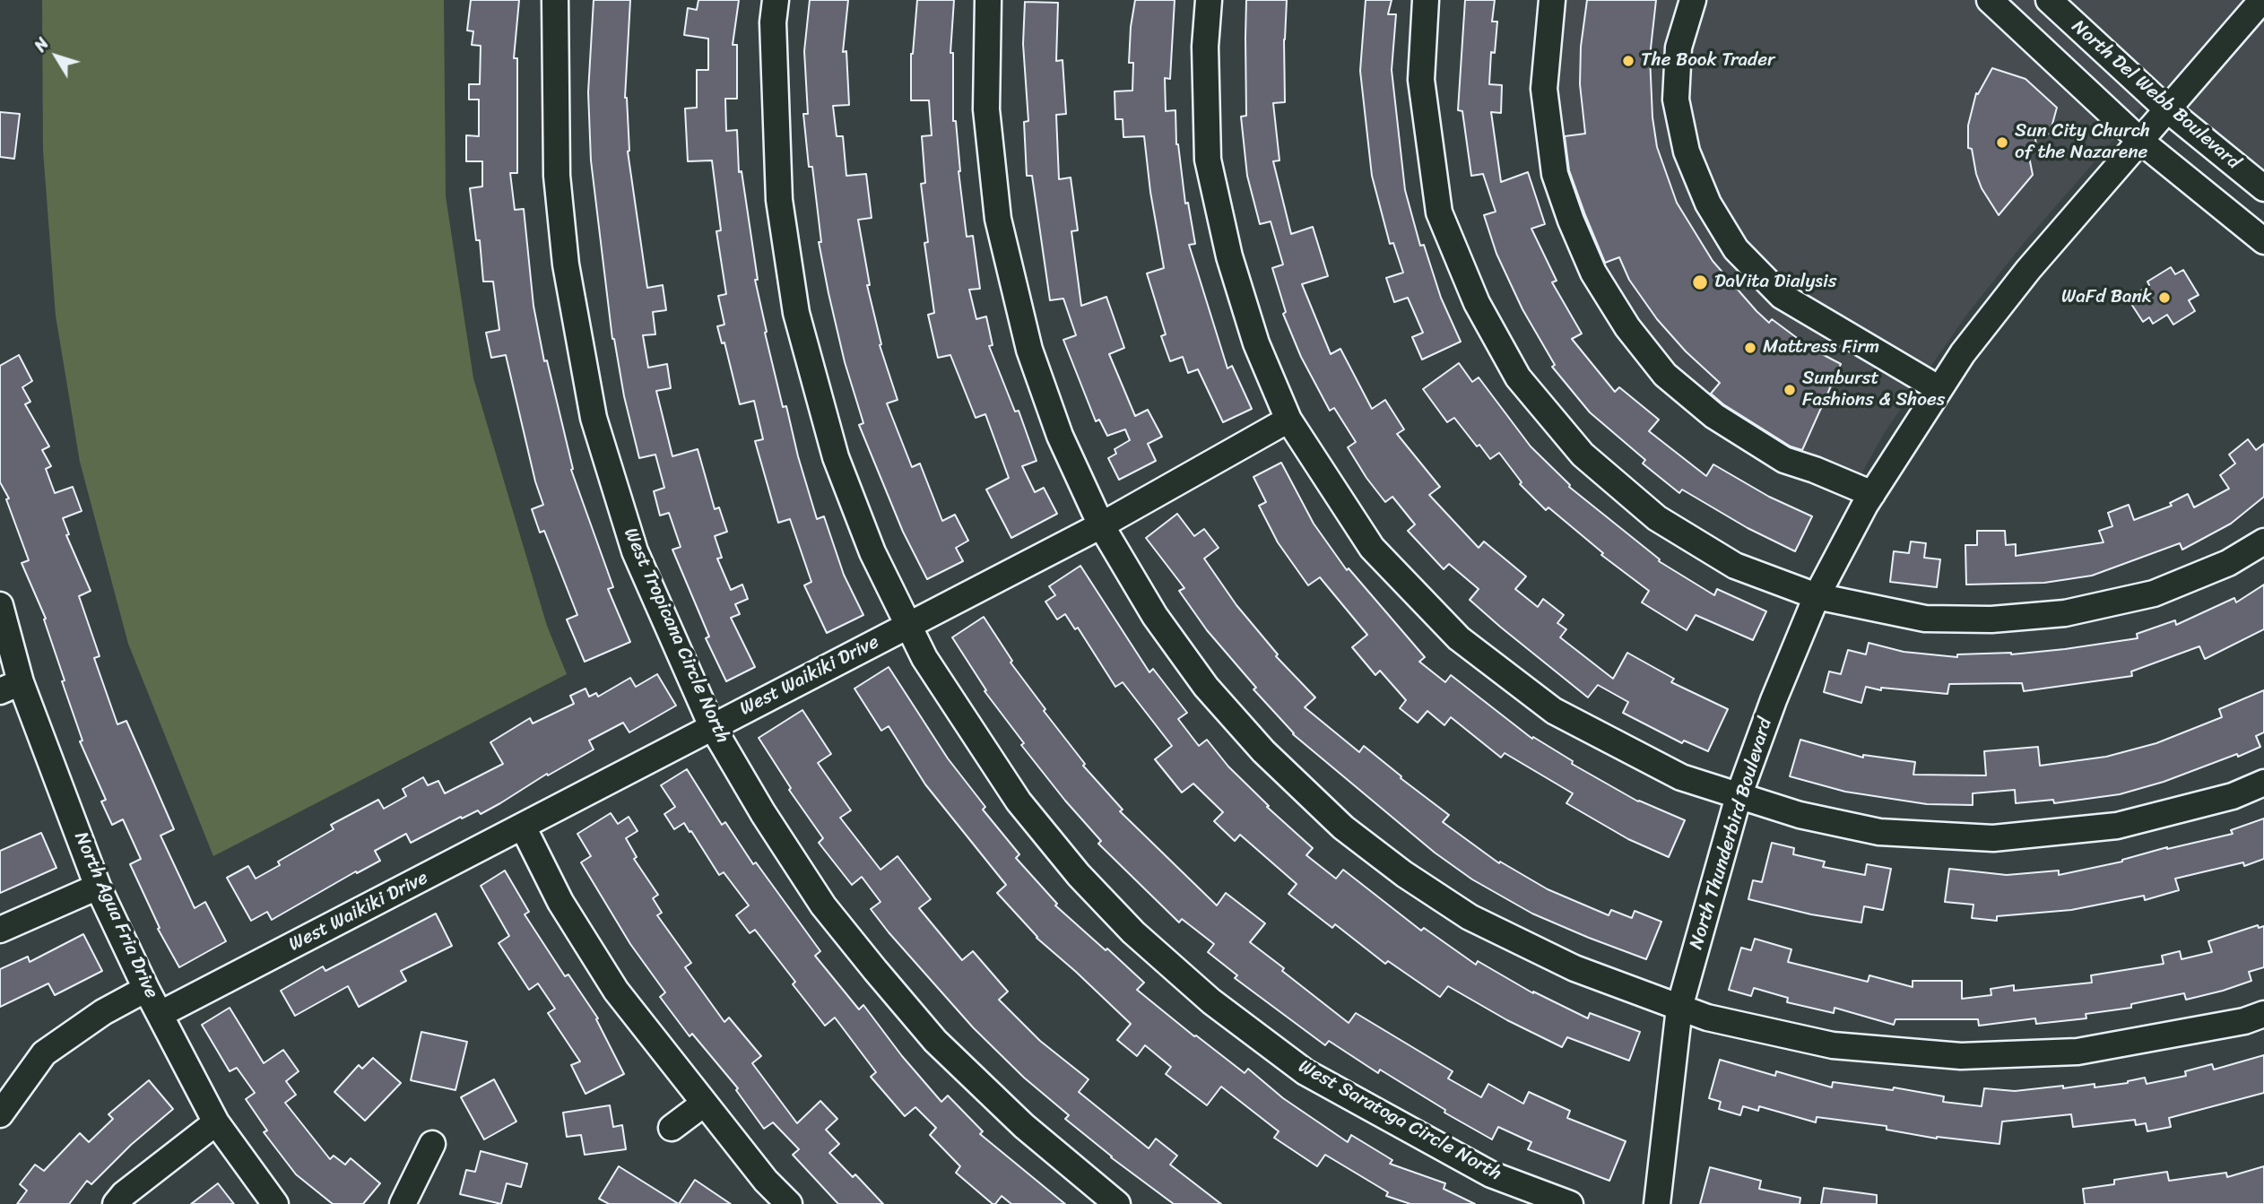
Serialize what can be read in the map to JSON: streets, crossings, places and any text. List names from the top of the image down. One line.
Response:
{"streets":{"street":["North Del Webb Boulevard","West Tropicana Circle North","West Waikiki Drive","North Thunderbird Boulevard","North Agua Fria Drive","West Saratoga Circle North"]},"crossings":[["North Del Webb Boulevard","North Thunderbird Boulevard"],["West Tropicana Circle North","West Waikiki Drive"],["West Waikiki Drive","North Agua Fria Drive"],["West Waikiki Drive","West Saratoga Circle North"]],"places":["The Book Trader","Sun City Church of the Nazarene","DaVita Dialysis","WaFd Bank","Mattress Firm","Sunburst Fashions & Shoes"],"north":"top left"}
